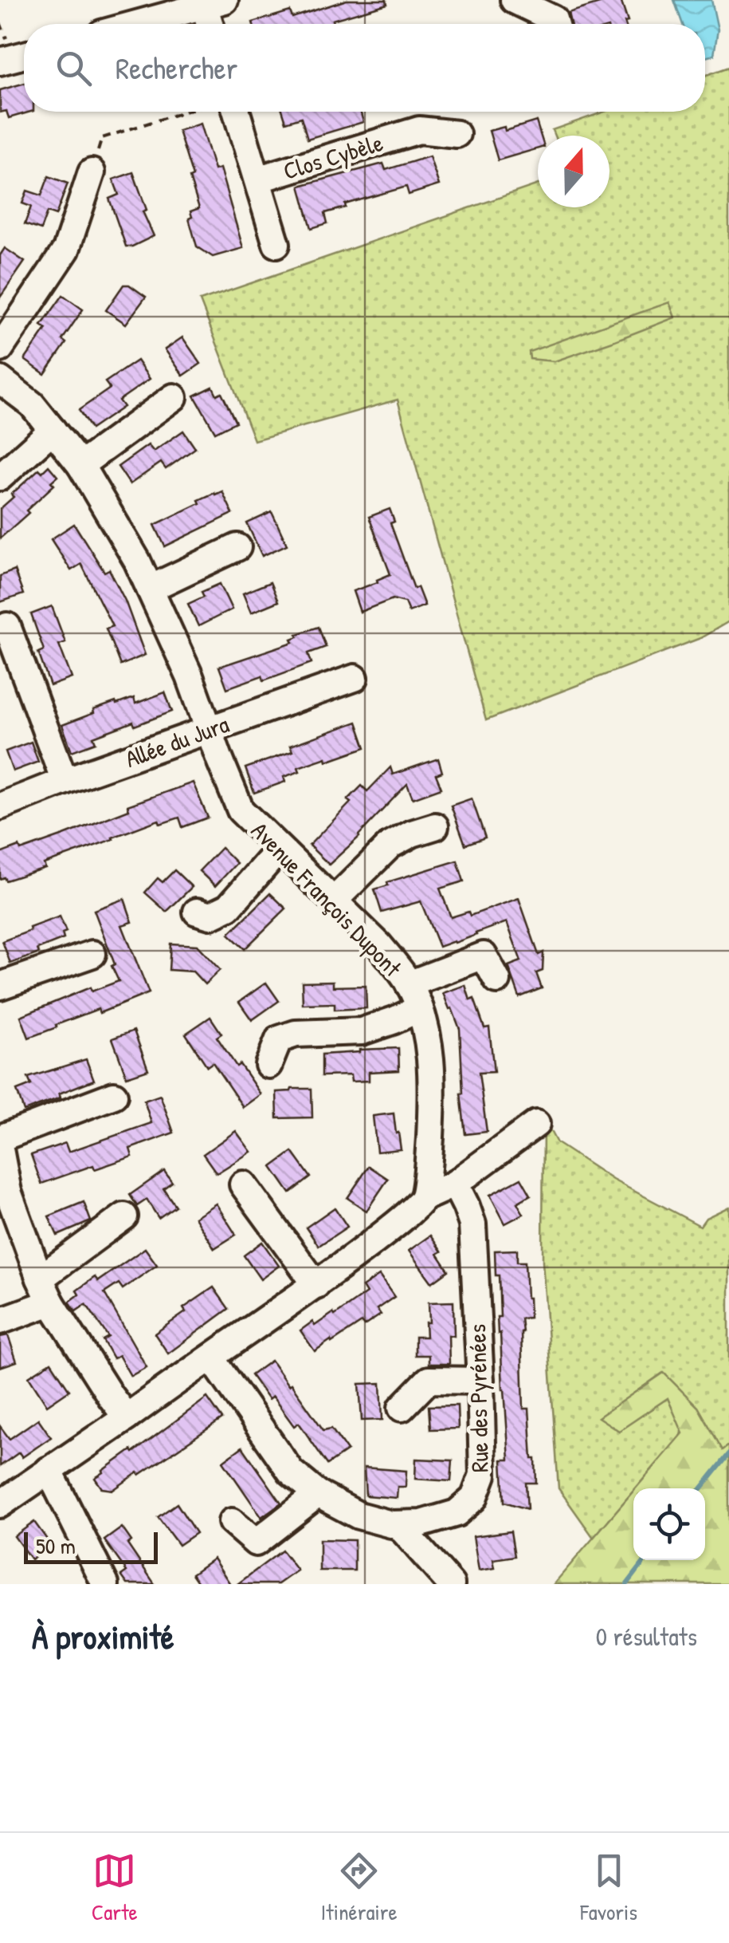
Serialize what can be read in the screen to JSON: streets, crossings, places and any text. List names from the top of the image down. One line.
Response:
{"streets":{"street":["Clos Cybèle","Allée du Jura","Avenue François Dupont","Rue des Pyrénées"]},"crossings":[["Allée du Jura","Avenue François Dupont"]],"scale_bar":"50 m","north":"top","page":{"search":"Rechercher","scale":"50 m","heading":["À proximité","0 résultats"],"nav":["Carte","Itinéraire","Favoris"]}}
